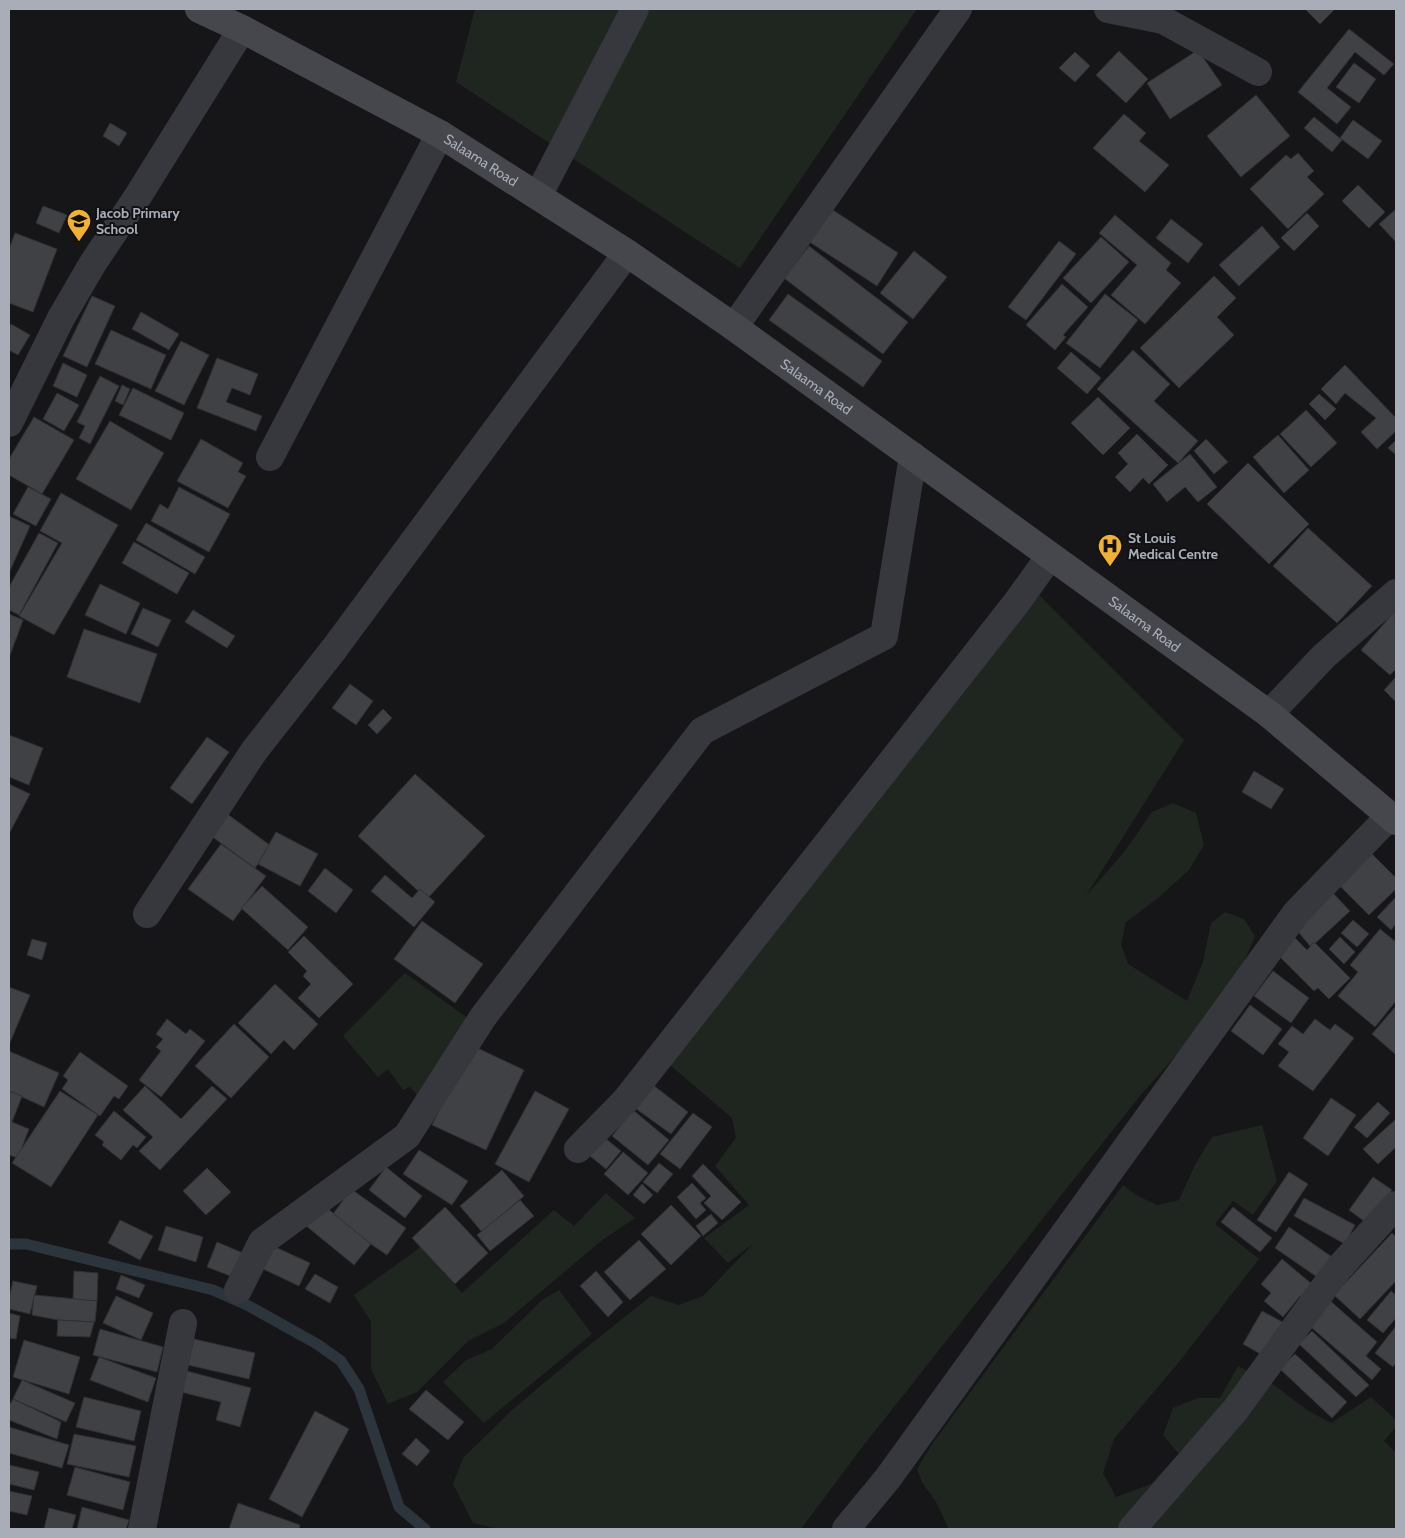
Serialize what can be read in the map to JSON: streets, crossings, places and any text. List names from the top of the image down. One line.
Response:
{"streets":{"main road":["Salaama Road"]},"places":{"school or university":["Jacob Primary School"],"hospital":["St Louis Medical Centre"]}}
